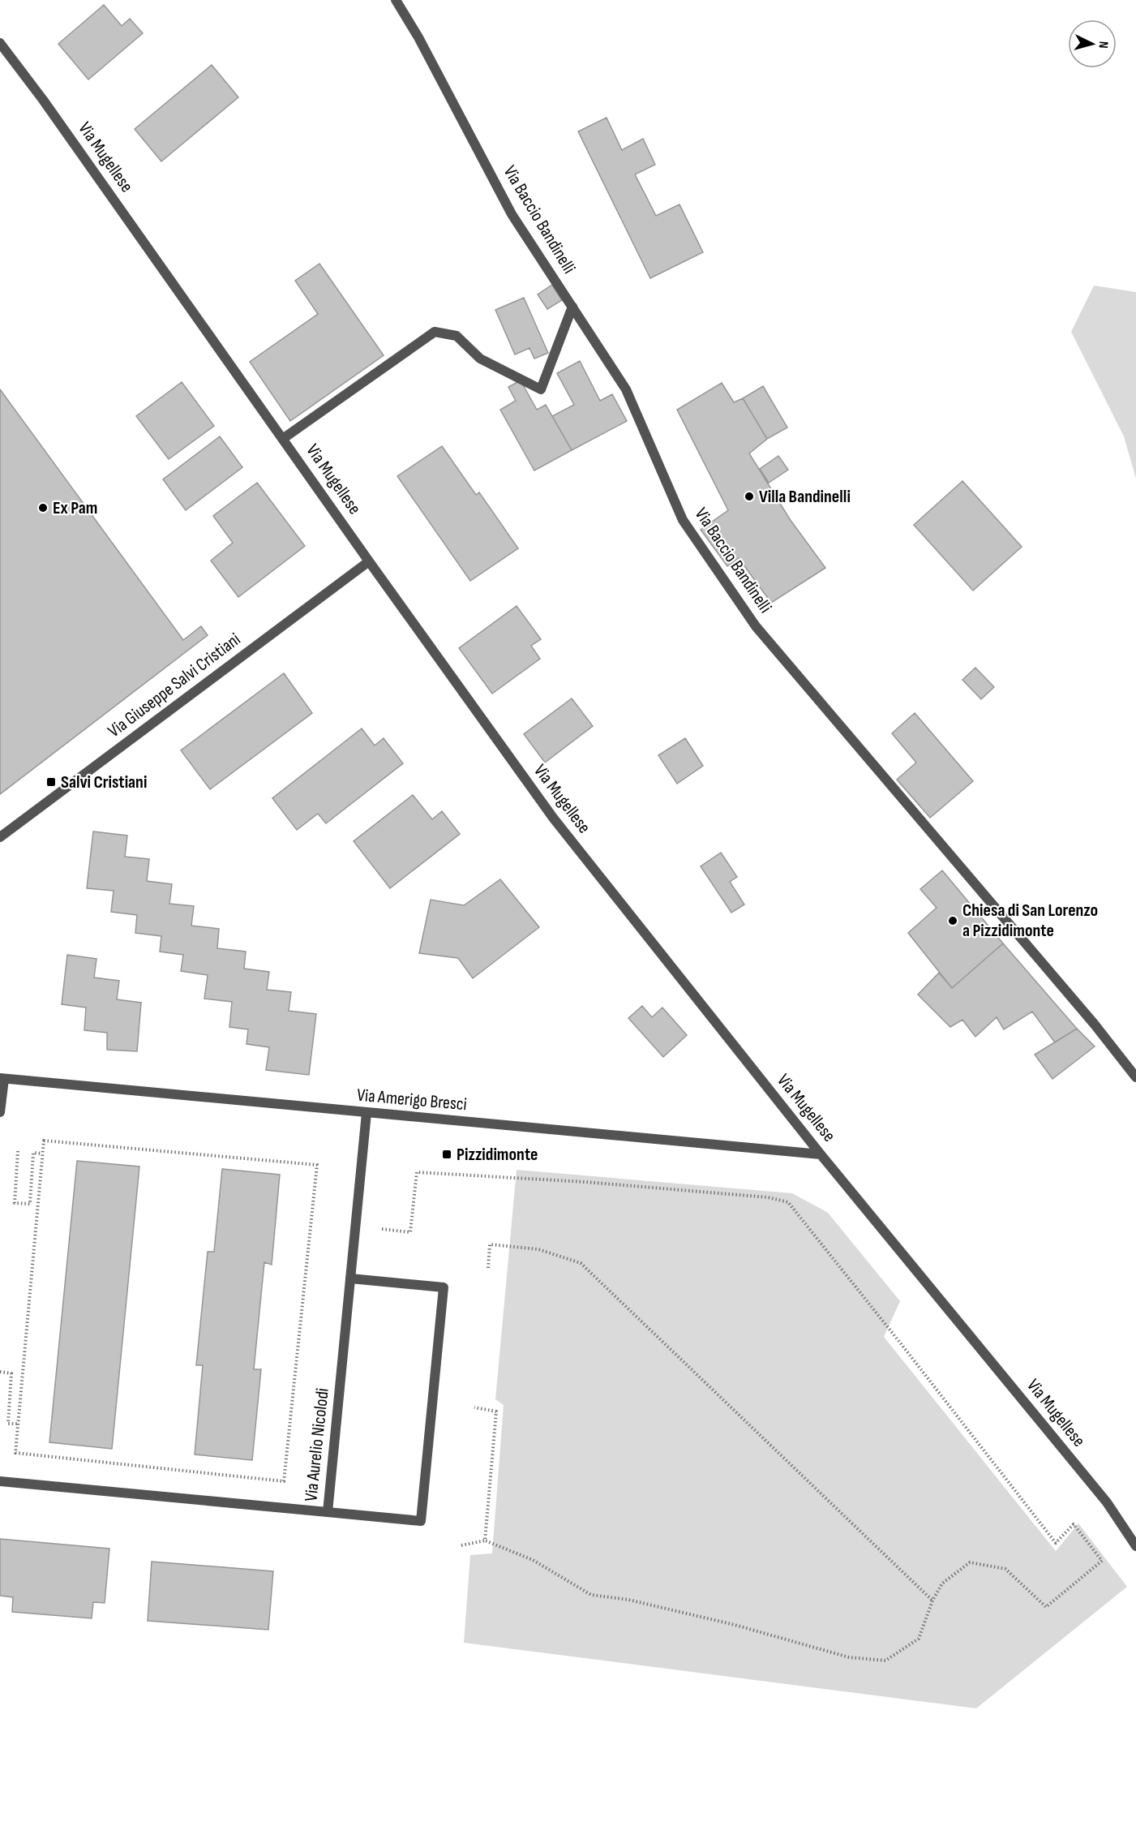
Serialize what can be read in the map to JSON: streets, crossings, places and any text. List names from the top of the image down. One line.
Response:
{"streets":{"street":["Via Mugellese","Via Baccio Bandinelli","Via Giuseppe Salvi Cristiani","Via Amerigo Bresci","Via Aurelio Nicolodi"]},"crossings":[["Via Mugellese","Via Giuseppe Salvi Cristiani"],["Via Mugellese","Via Amerigo Bresci"],["Via Amerigo Bresci","Via Aurelio Nicolodi"]],"places":{"other":["Villa Bandinelli","Ex Pam","Chiesa di San Lorenzo a Pizzidimonte"],"transit":["Salvi Cristiani","Pizzidimonte"]},"north":"right"}
